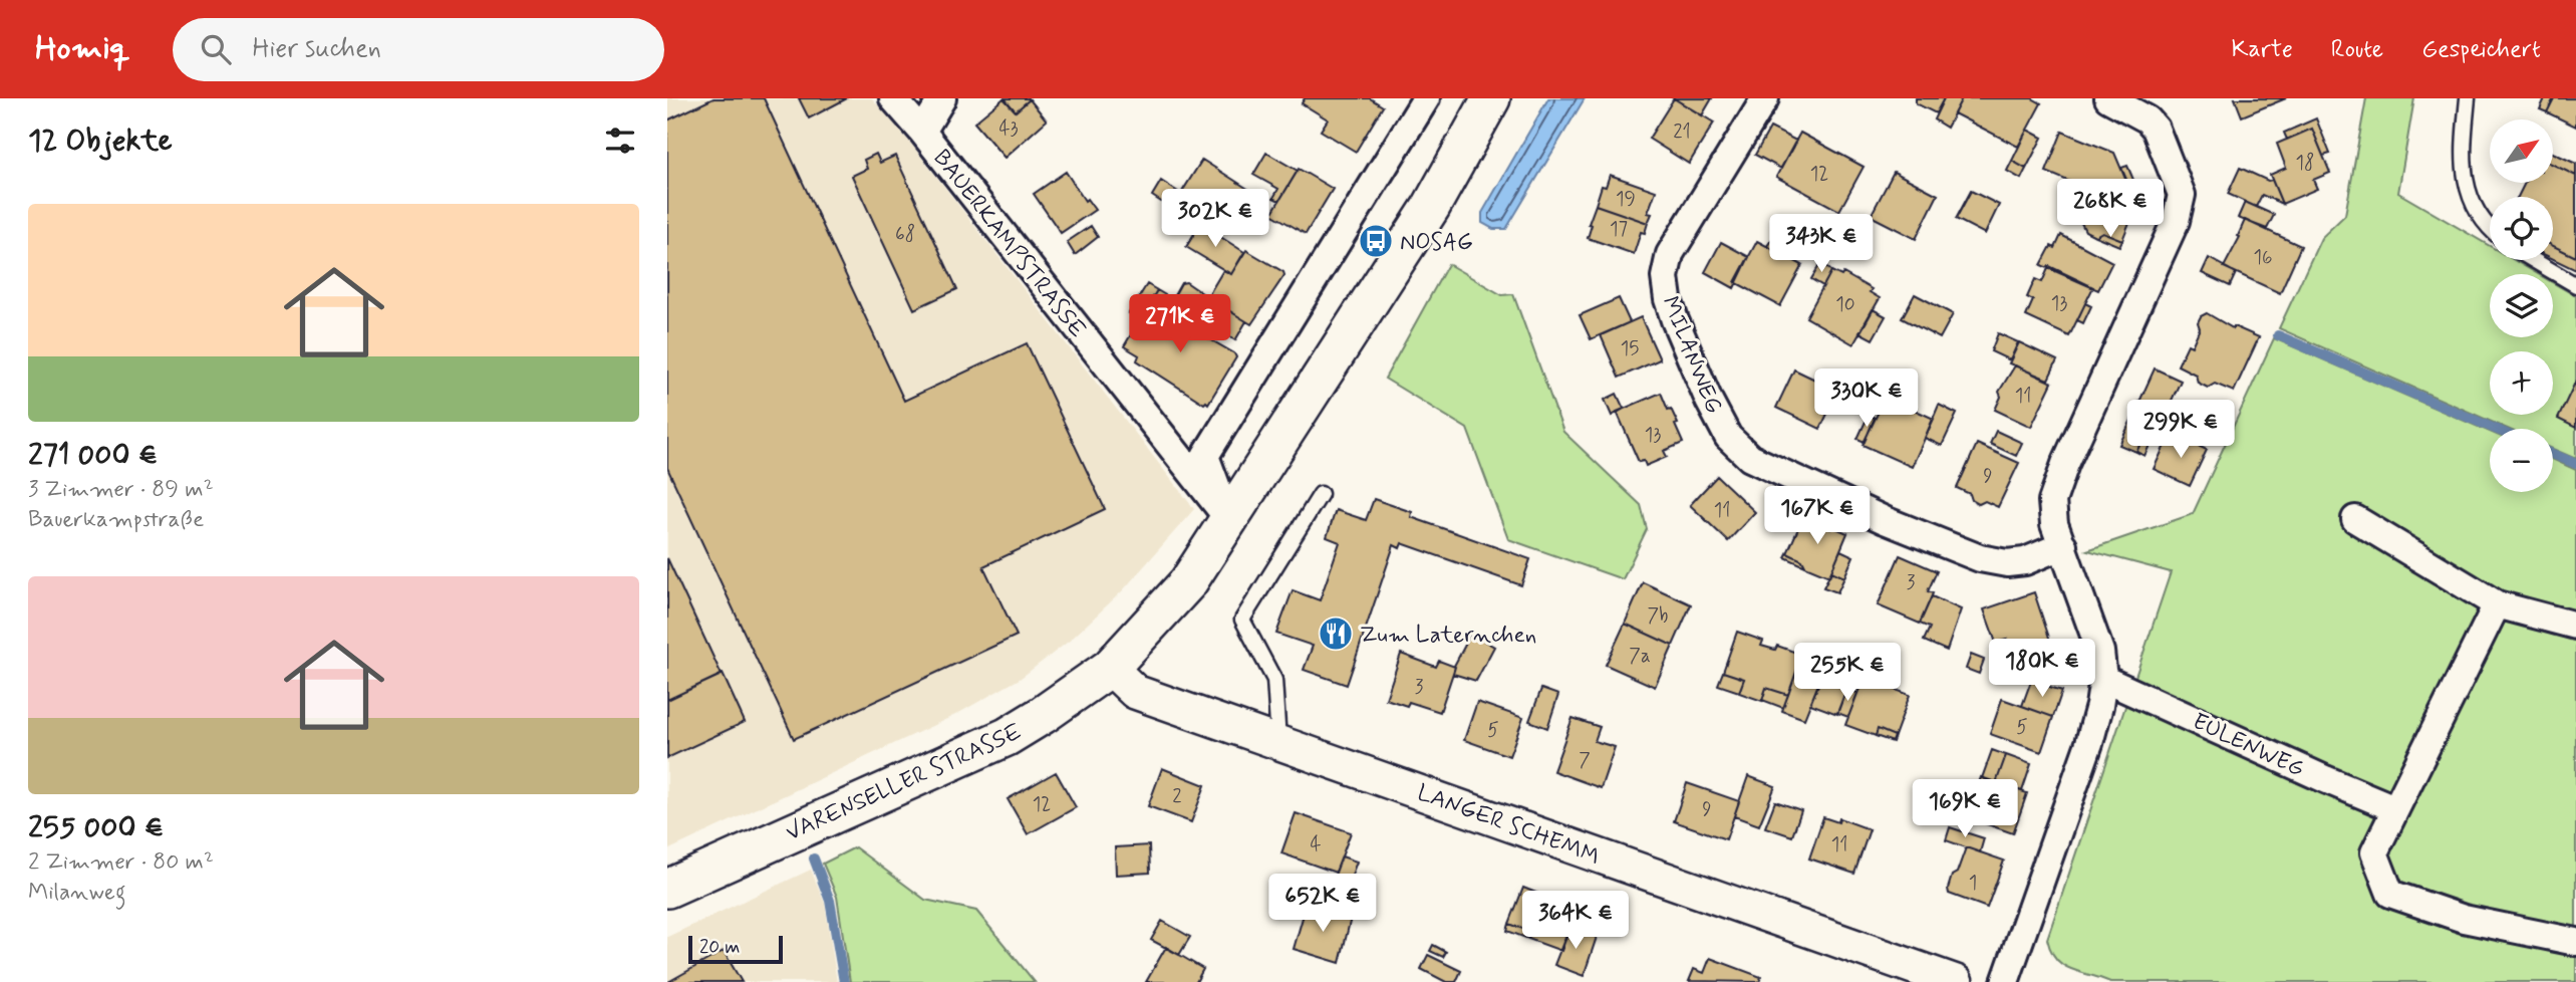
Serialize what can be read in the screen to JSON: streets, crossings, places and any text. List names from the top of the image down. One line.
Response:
{"streets":{"main road":["VARENSELLER STRASSE"],"street":["BAUERKAMPSTRASSE","MILANWEG","EULENWEG","LANGER SCHEMM"]},"crossings":[["BAUERKAMPSTRASSE","VARENSELLER STRASSE"],["VARENSELLER STRASSE","LANGER SCHEMM"]],"places":{"bus stop":["NOSAG"],"restaurant":["Zum Laternchen"]},"house_numbers":["43","21","18","12","19","17","68","16","13","10","15","11","13","9","11","3","7b","7a","3","5","5","7","2","12","9","4","11","1"],"scale_bar":"20 m","north":"top right","page":{"header":"Homiq","search":"Hier suchen","nav":["Karte","Route","Gespeichert"],"heading":"12 Objekte","map_buttons":["+","−"],"price":["268K €","302K €","343K €","271K €","330K €","299K €","167K €","180K €","255K €","169K €","652K €","364K €"],"list":[{"name":"271 000 €","note":"3 Zimmer · 89 m² · Bauerkampstraße"},{"name":"255 000 €","note":"2 Zimmer · 80 m² · Milanweg"}],"scale":"20 m"}}
